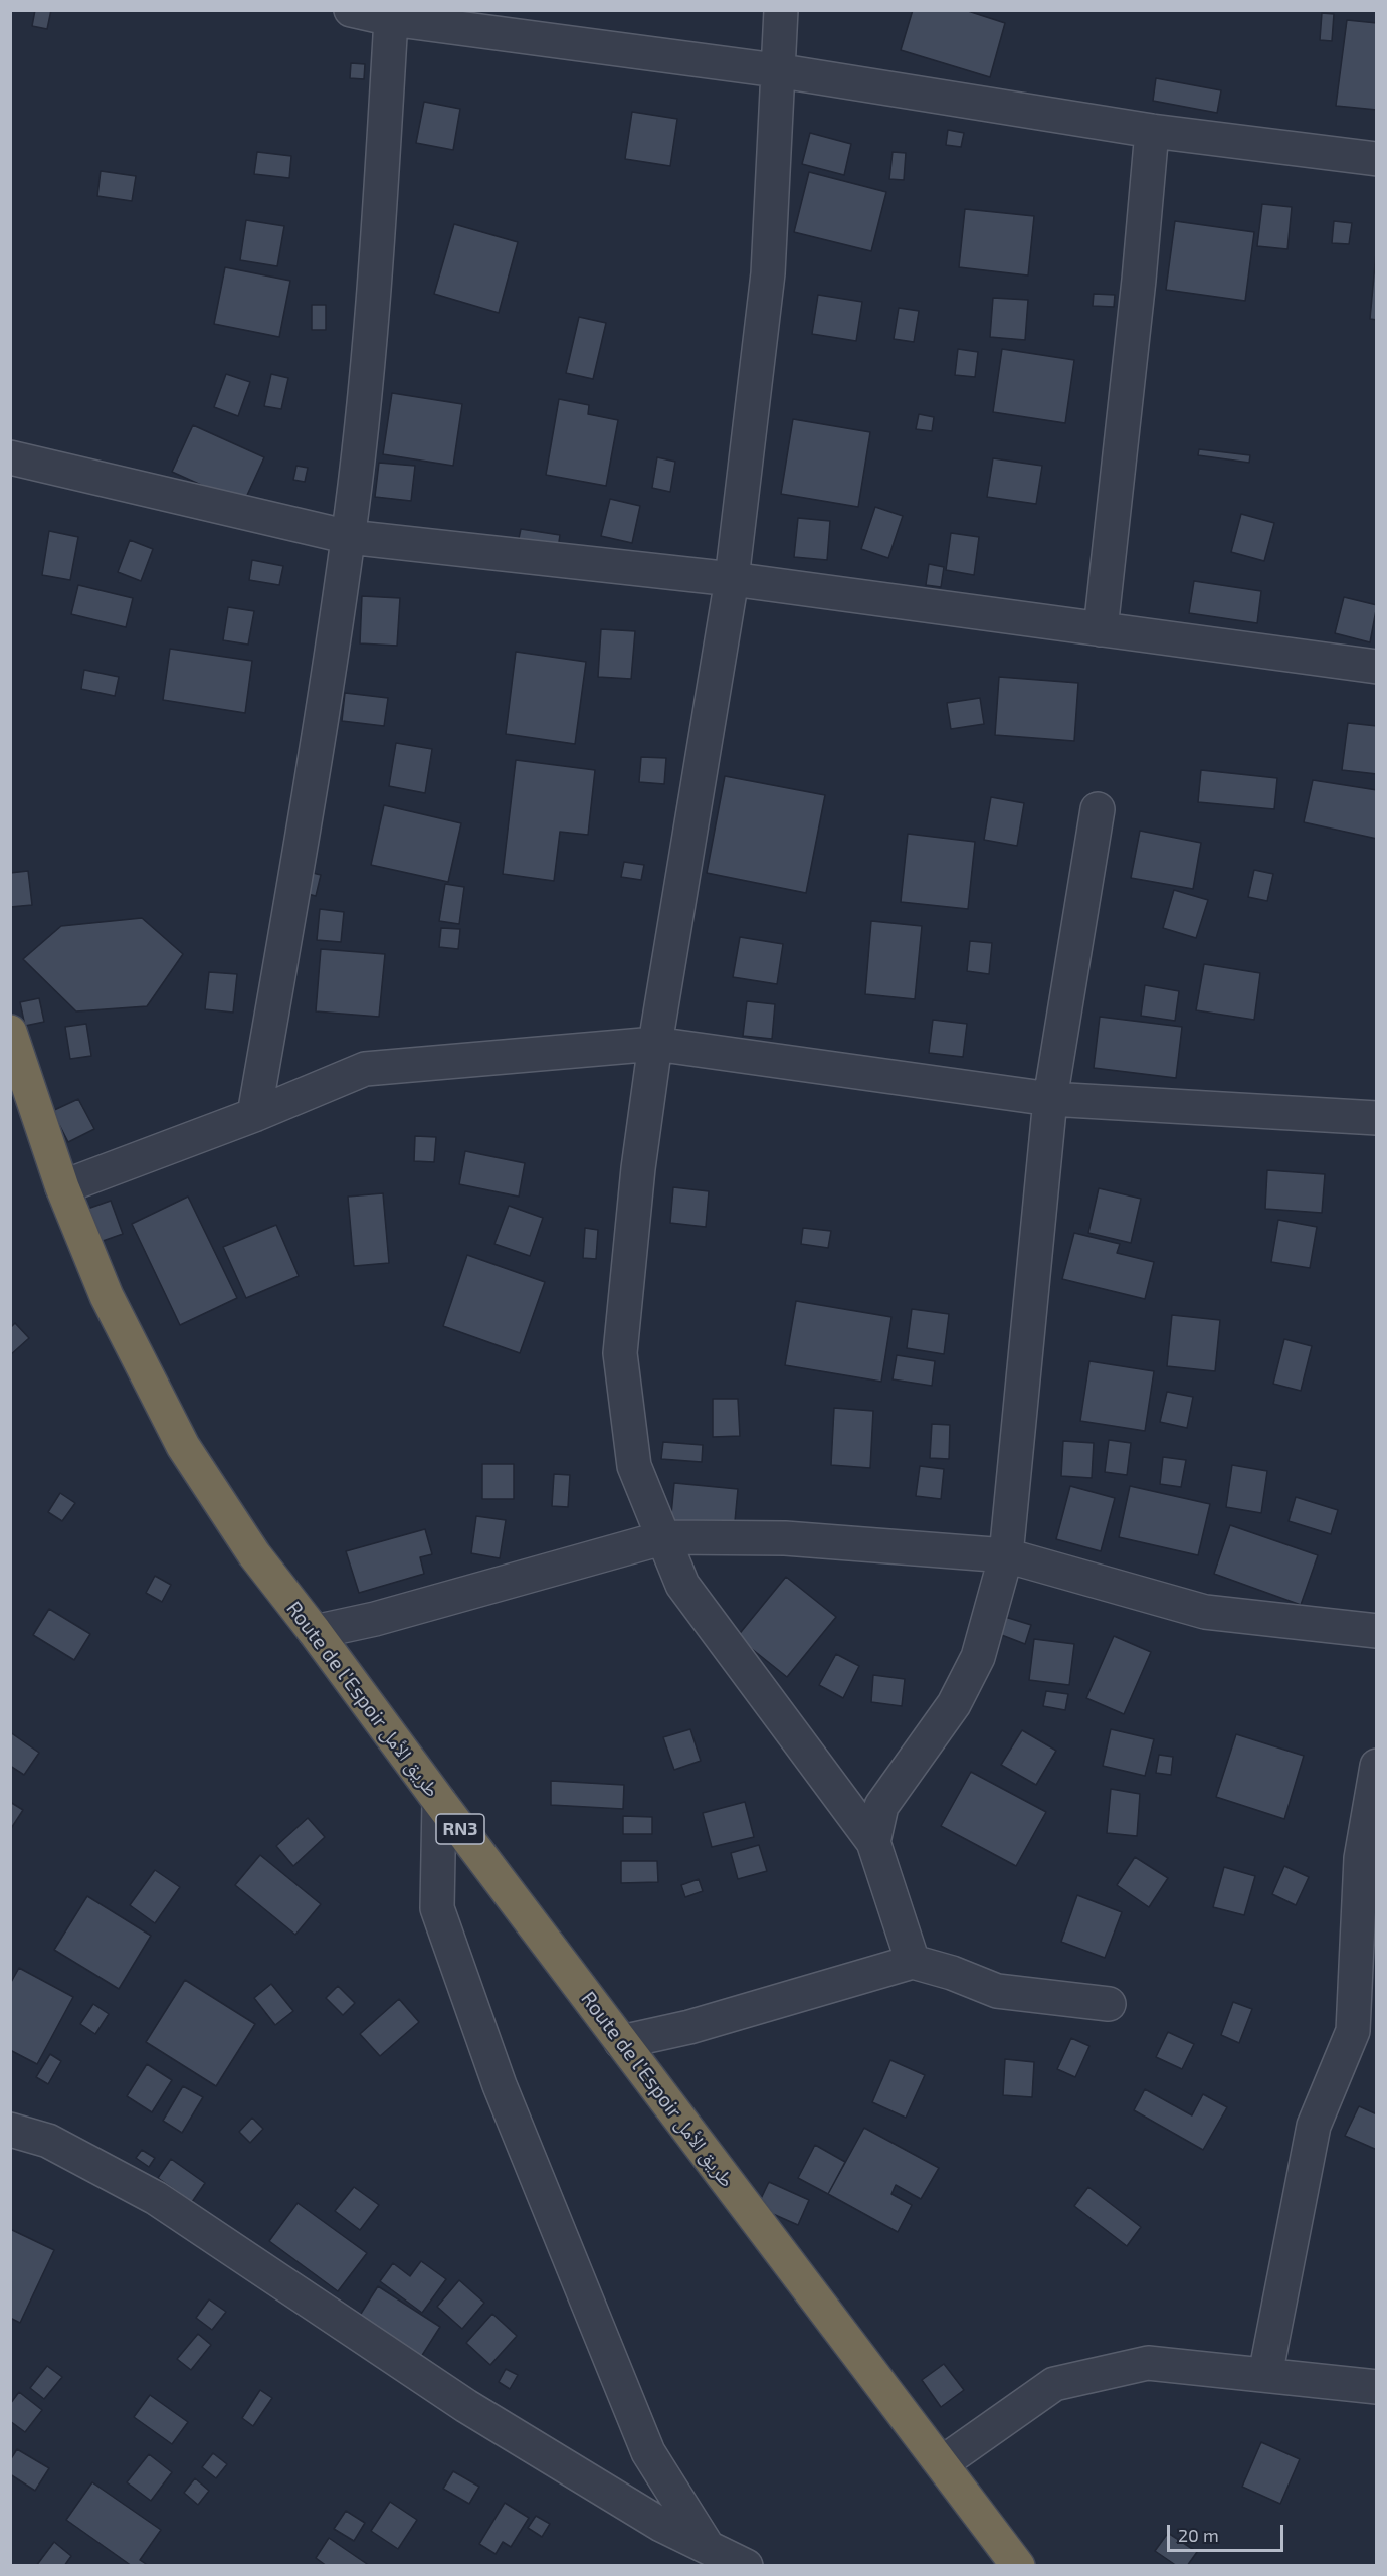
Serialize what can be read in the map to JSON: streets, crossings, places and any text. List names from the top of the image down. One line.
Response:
{"streets":{"highway":["Route de l’Espoir طريق الأمل","RN3"]},"scale_bar":"20 m"}
